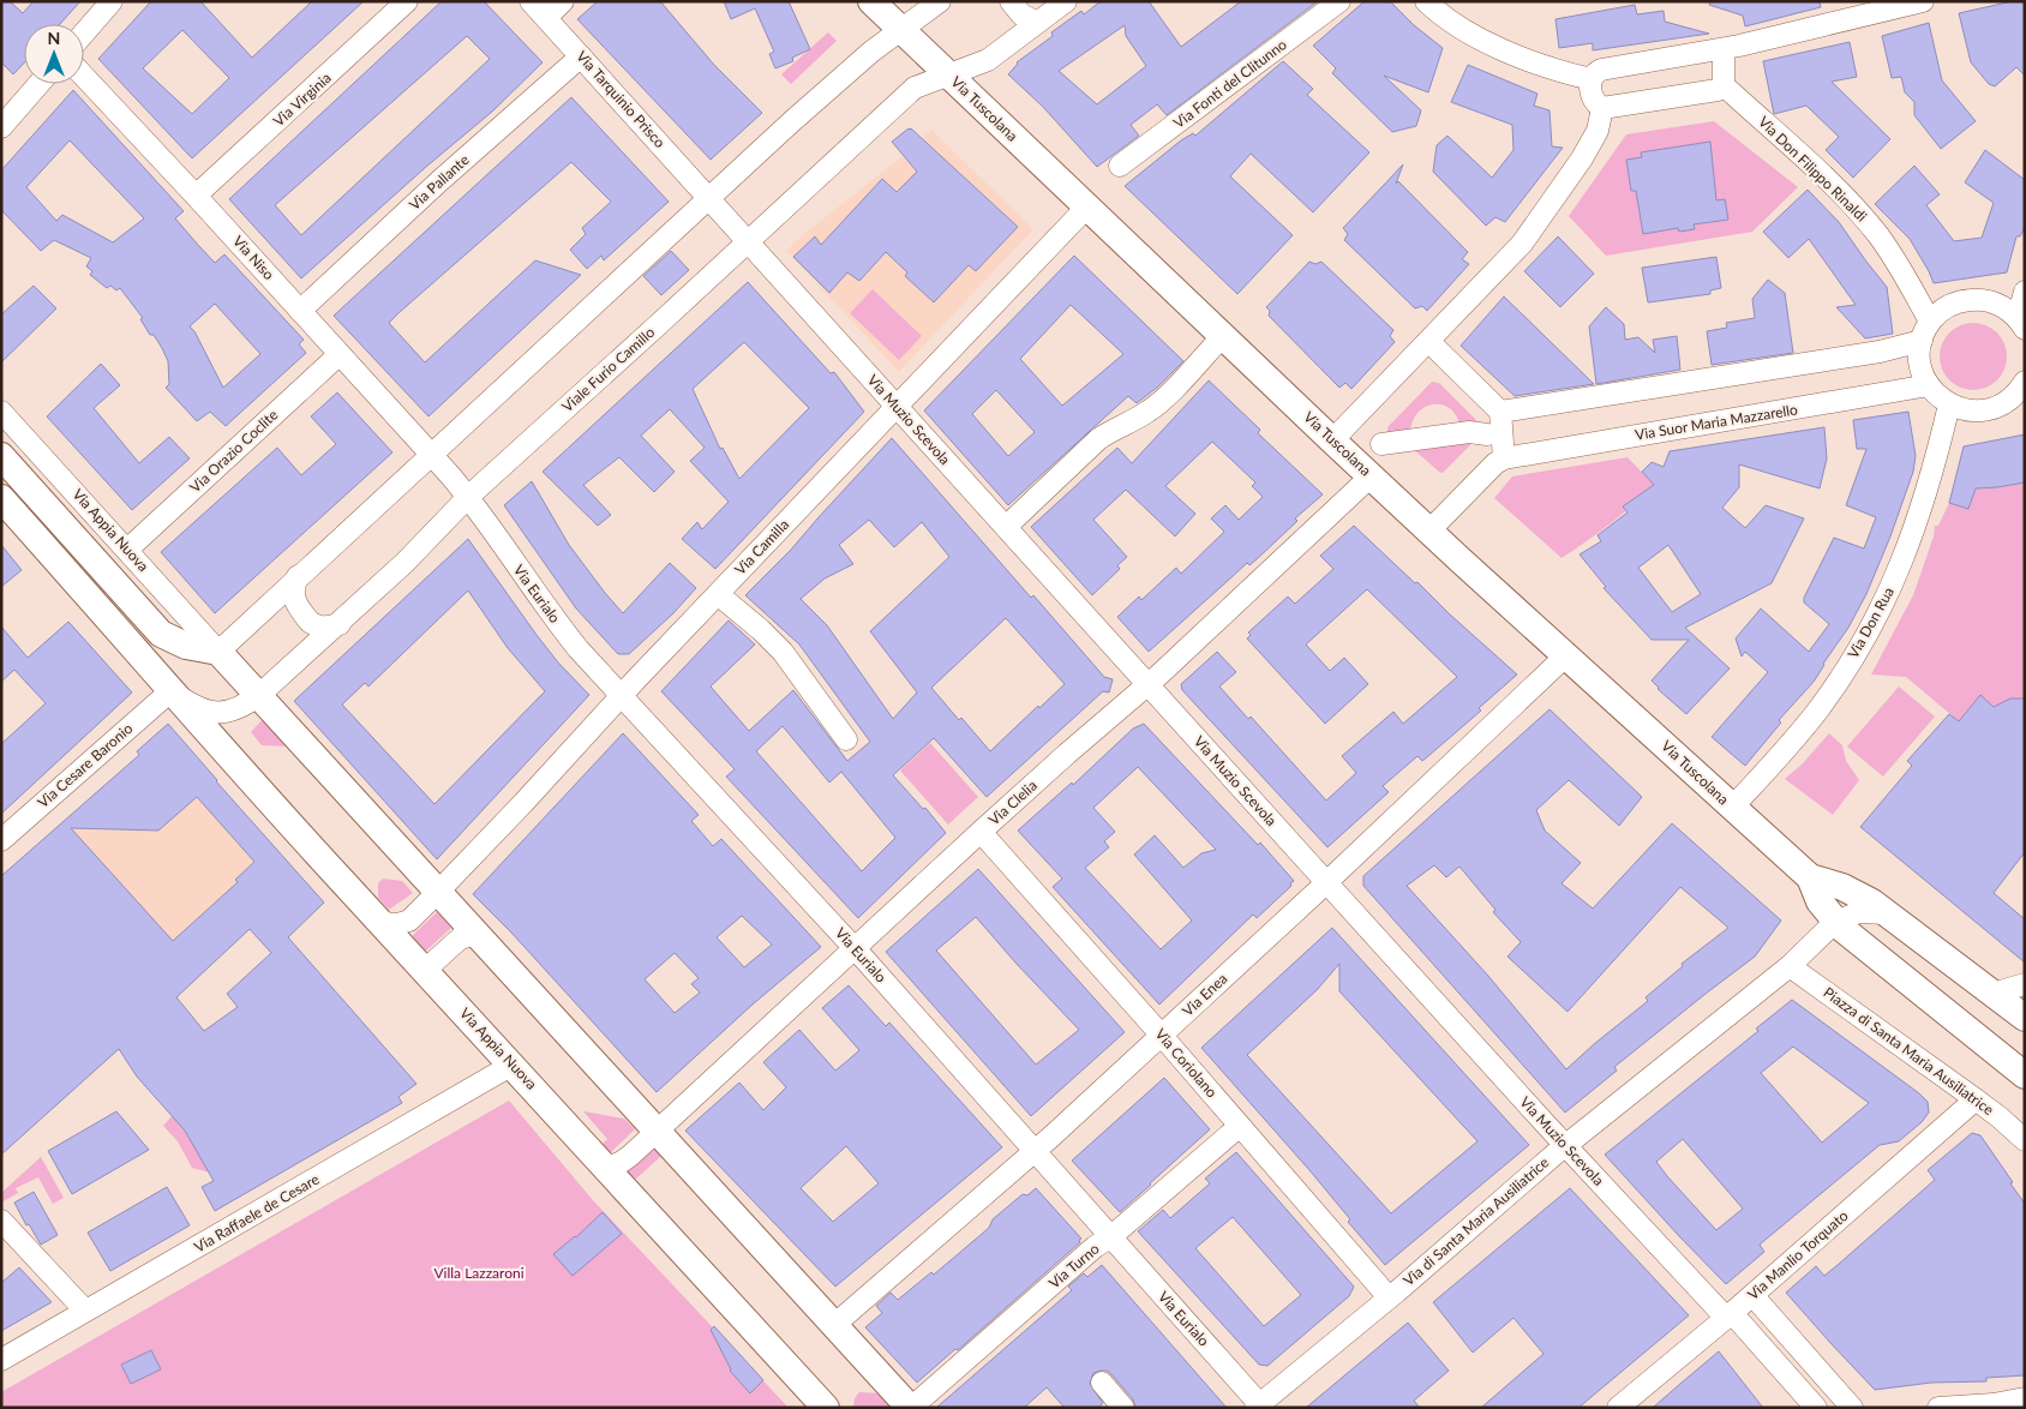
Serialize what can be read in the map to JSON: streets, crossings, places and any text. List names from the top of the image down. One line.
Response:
{"streets":{"main road":["Via Tuscolana","Via Appia Nuova"],"street":["Via Fonti del Clitunno","Via Virginia","Via Tarquinio Prisco","Via Don Filippo Rinaldi","Via Pallante","Via Niso","Viale Furio Camillo","Via Muzio Scevola","Via Suor Maria Mazzarello","Via Orazio Coclite","Via Camilla","Via Eurialo","Via Don Rua","Via Cesare Baronio","Via Clelia","Via Enea","Piazza di Santa Maria Ausiliatrice","Via Coriolano","Via Raffaele de Cesare","Via di Santa Maria Ausiliatrice","Via Manlio Torquato","Via Turno"]},"crossings":[["Via Virginia","Via Niso"],["Via Tarquinio Prisco","Via Pallante"],["Via Tuscolana","Viale Furio Camillo"],["Via Tuscolana","Via Camilla"],["Via Tuscolana","Via Don Rua"],["Via Tuscolana","Via Clelia"],["Via Tuscolana","Via Enea"],["Via Tuscolana","Via di Santa Maria Ausiliatrice"],["Via Pallante","Via Niso"],["Via Niso","Via Orazio Coclite"],["Viale Furio Camillo","Via Muzio Scevola"],["Viale Furio Camillo","Via Appia Nuova"],["Viale Furio Camillo","Via Eurialo"],["Via Muzio Scevola","Via Camilla"],["Via Muzio Scevola","Via Clelia"],["Via Muzio Scevola","Via Enea"],["Via Muzio Scevola","Via di Santa Maria Ausiliatrice"],["Via Muzio Scevola","Via Manlio Torquato"],["Via Orazio Coclite","Via Appia Nuova"],["Via Appia Nuova","Via Camilla"],["Via Appia Nuova","Via Cesare Baronio"],["Via Appia Nuova","Via Clelia"],["Via Appia Nuova","Via Enea"],["Via Appia Nuova","Via Raffaele de Cesare"],["Via Appia Nuova","Via Turno"],["Via Camilla","Via Eurialo"],["Via Eurialo","Via Clelia"],["Via Eurialo","Via Enea"],["Via Eurialo","Via di Santa Maria Ausiliatrice"],["Via Eurialo","Via Turno"],["Via Clelia","Via Coriolano"],["Via Enea","Via Coriolano"],["Piazza di Santa Maria Ausiliatrice","Via di Santa Maria Ausiliatrice"],["Piazza di Santa Maria Ausiliatrice","Via Manlio Torquato"],["Via Coriolano","Via di Santa Maria Ausiliatrice"],["Via Coriolano","Via Turno"]],"parks":["Villa Lazzaroni"],"north":"top"}
